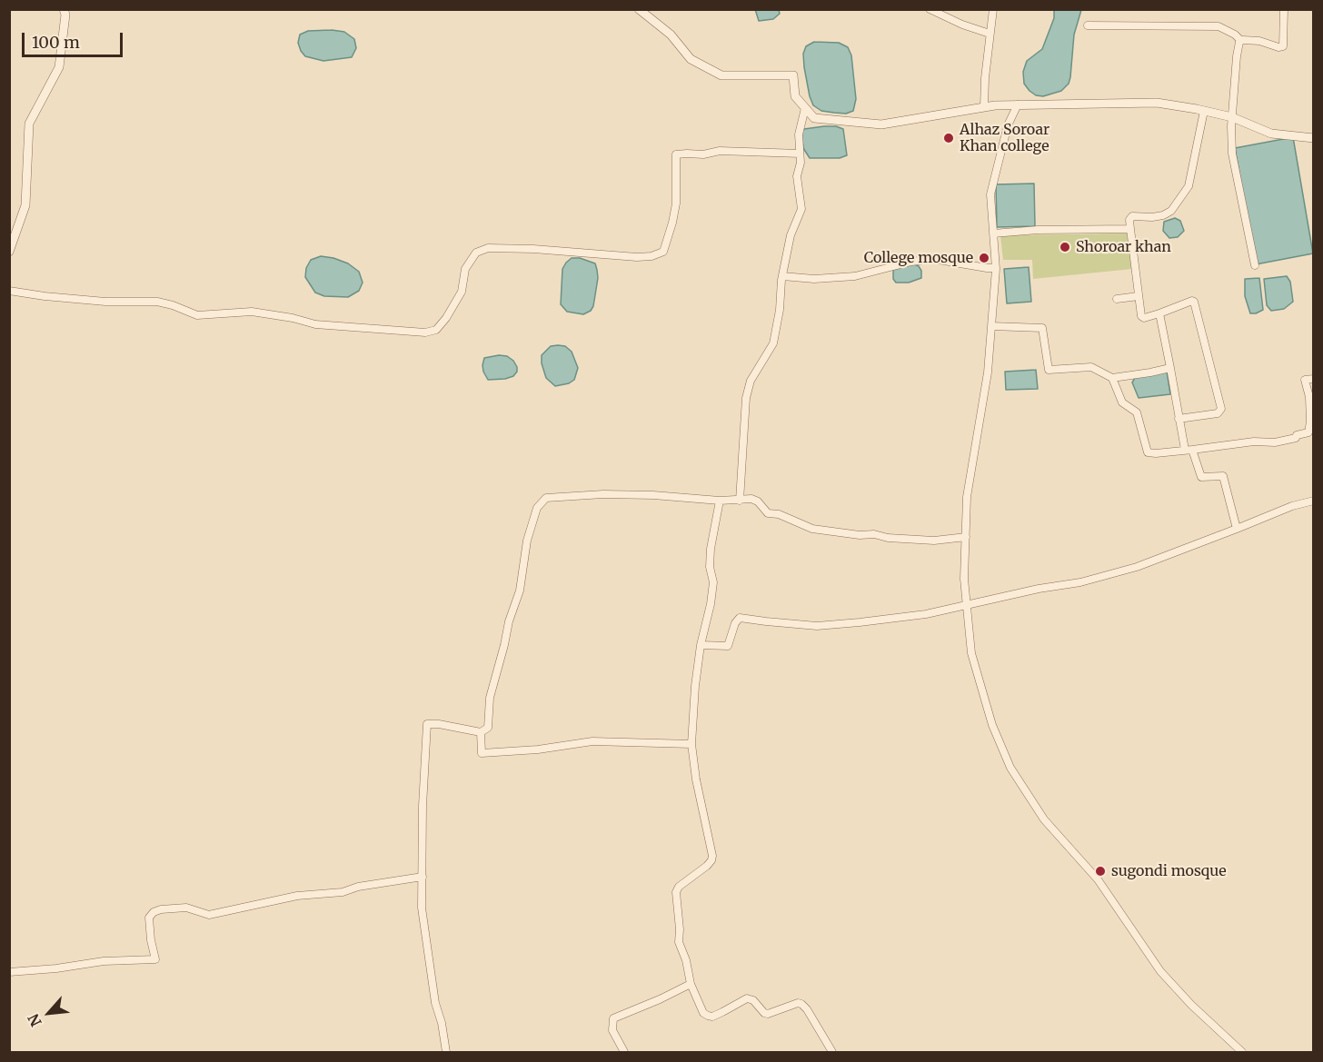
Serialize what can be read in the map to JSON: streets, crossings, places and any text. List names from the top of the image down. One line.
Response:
{"places":["Alhaz Soroar Khan college","Shoroar khan","College mosque","sugondi mosque"],"scale_bar":"100 m","north":"bottom left"}
